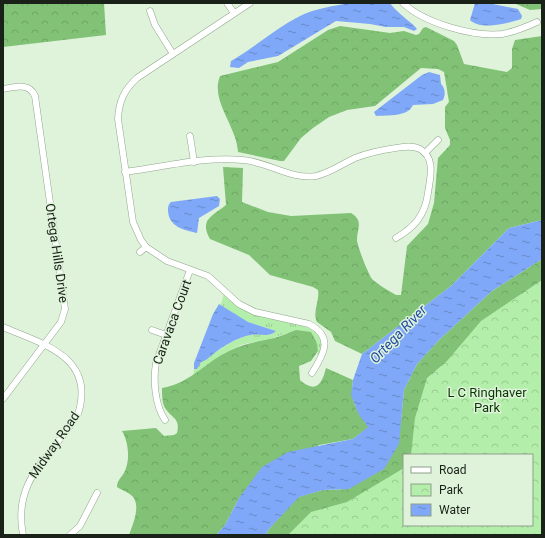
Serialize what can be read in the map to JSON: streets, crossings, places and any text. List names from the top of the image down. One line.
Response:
{"streets":{"street":["Ortega Hills Drive","Caravaca Court","Midway Road"]},"crossings":[["Ortega Hills Drive","Midway Road"]],"water":["Ortega River"],"parks":["L C Ringhaver Park"],"legend":["Road","Park","Water"]}
